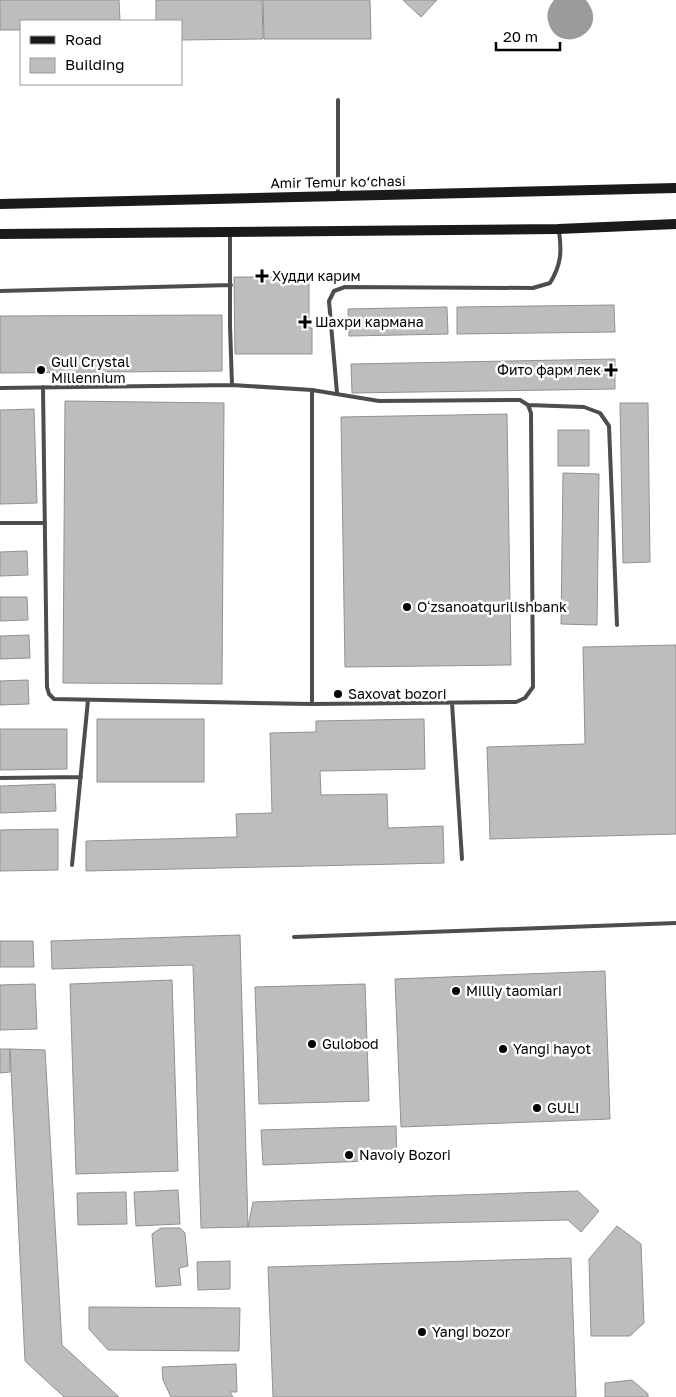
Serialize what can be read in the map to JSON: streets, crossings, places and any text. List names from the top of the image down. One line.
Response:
{"streets":{"main road":["Amir Temur ko‘chasi"]},"places":{"health":["Худди карим","Шахри кармана","Фито фарм лек"],"other":["Guli Crystal Millennium","Oʻzsanoatqurilishbank","Saxovat bozori","Milliy taomlari","Gulobod","Yangi hayot","GULI","Navoiy Bozori","Yangi bozor"]},"legend":["Road","Building"],"scale_bar":"20 m"}
